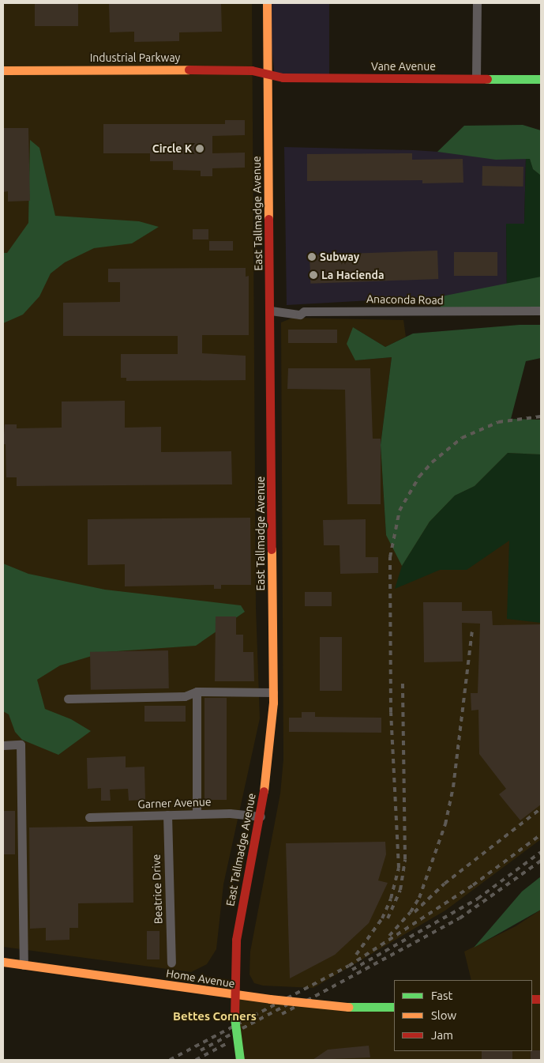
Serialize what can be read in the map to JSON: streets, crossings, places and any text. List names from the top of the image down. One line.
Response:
{"streets":{"main road":["Industrial Parkway","Vane Avenue","East Tallmadge Avenue","Home Avenue"],"street":["Anaconda Road","Garner Avenue","Beatrice Drive"]},"crossings":[["Industrial Parkway","Vane Avenue"],["Industrial Parkway","East Tallmadge Avenue"],["Vane Avenue","East Tallmadge Avenue"],["East Tallmadge Avenue","Anaconda Road"],["East Tallmadge Avenue","Garner Avenue"],["East Tallmadge Avenue","Home Avenue"],["Garner Avenue","Beatrice Drive"]],"districts":["Bettes Corners"],"places":["Circle K","Subway","La Hacienda"],"legend":["Fast","Slow","Jam"]}
